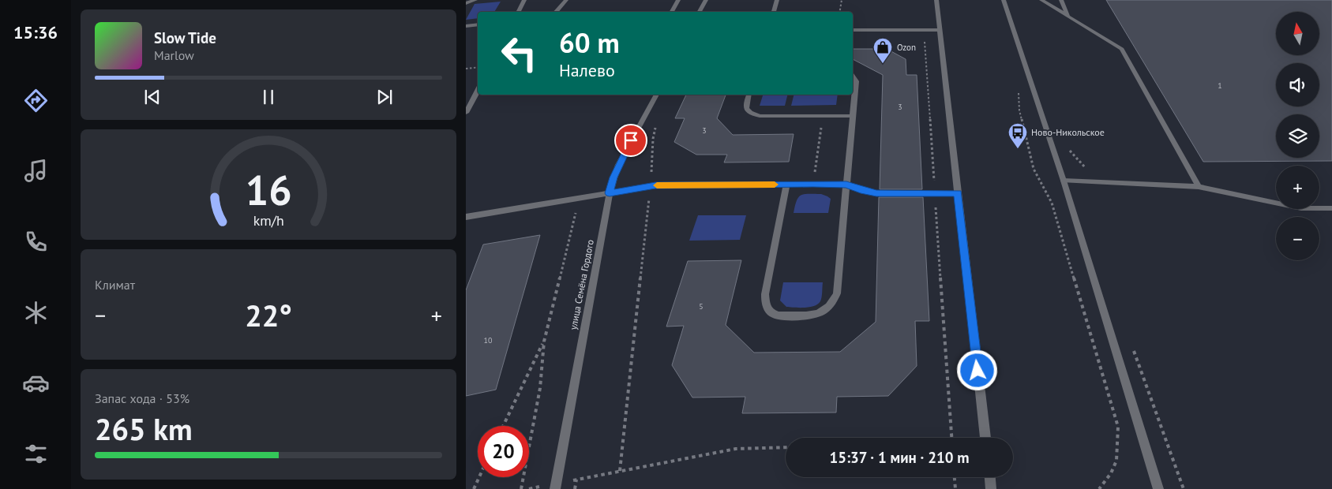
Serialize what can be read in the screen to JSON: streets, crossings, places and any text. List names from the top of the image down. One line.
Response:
{"streets":{"street":["улица Семёна Гордого"]},"places":{"shop":["Ozon"],"bus stop":["Ново-Никольское"]},"house_numbers":["1","3","3","5","10"],"north":"top","page":{"tabs":"15:36","map_buttons":["+","−"],"turn":["60 m","Налево"],"song":["Slow Tide","Marlow"],"tile":["Климат",["Запас хода · 53%","265 km"]],"heat":["−","22°","+"],"limit":"20","trip":"15:37 · 1 мин · 210 m","gauge":["16","km/h"]}}
